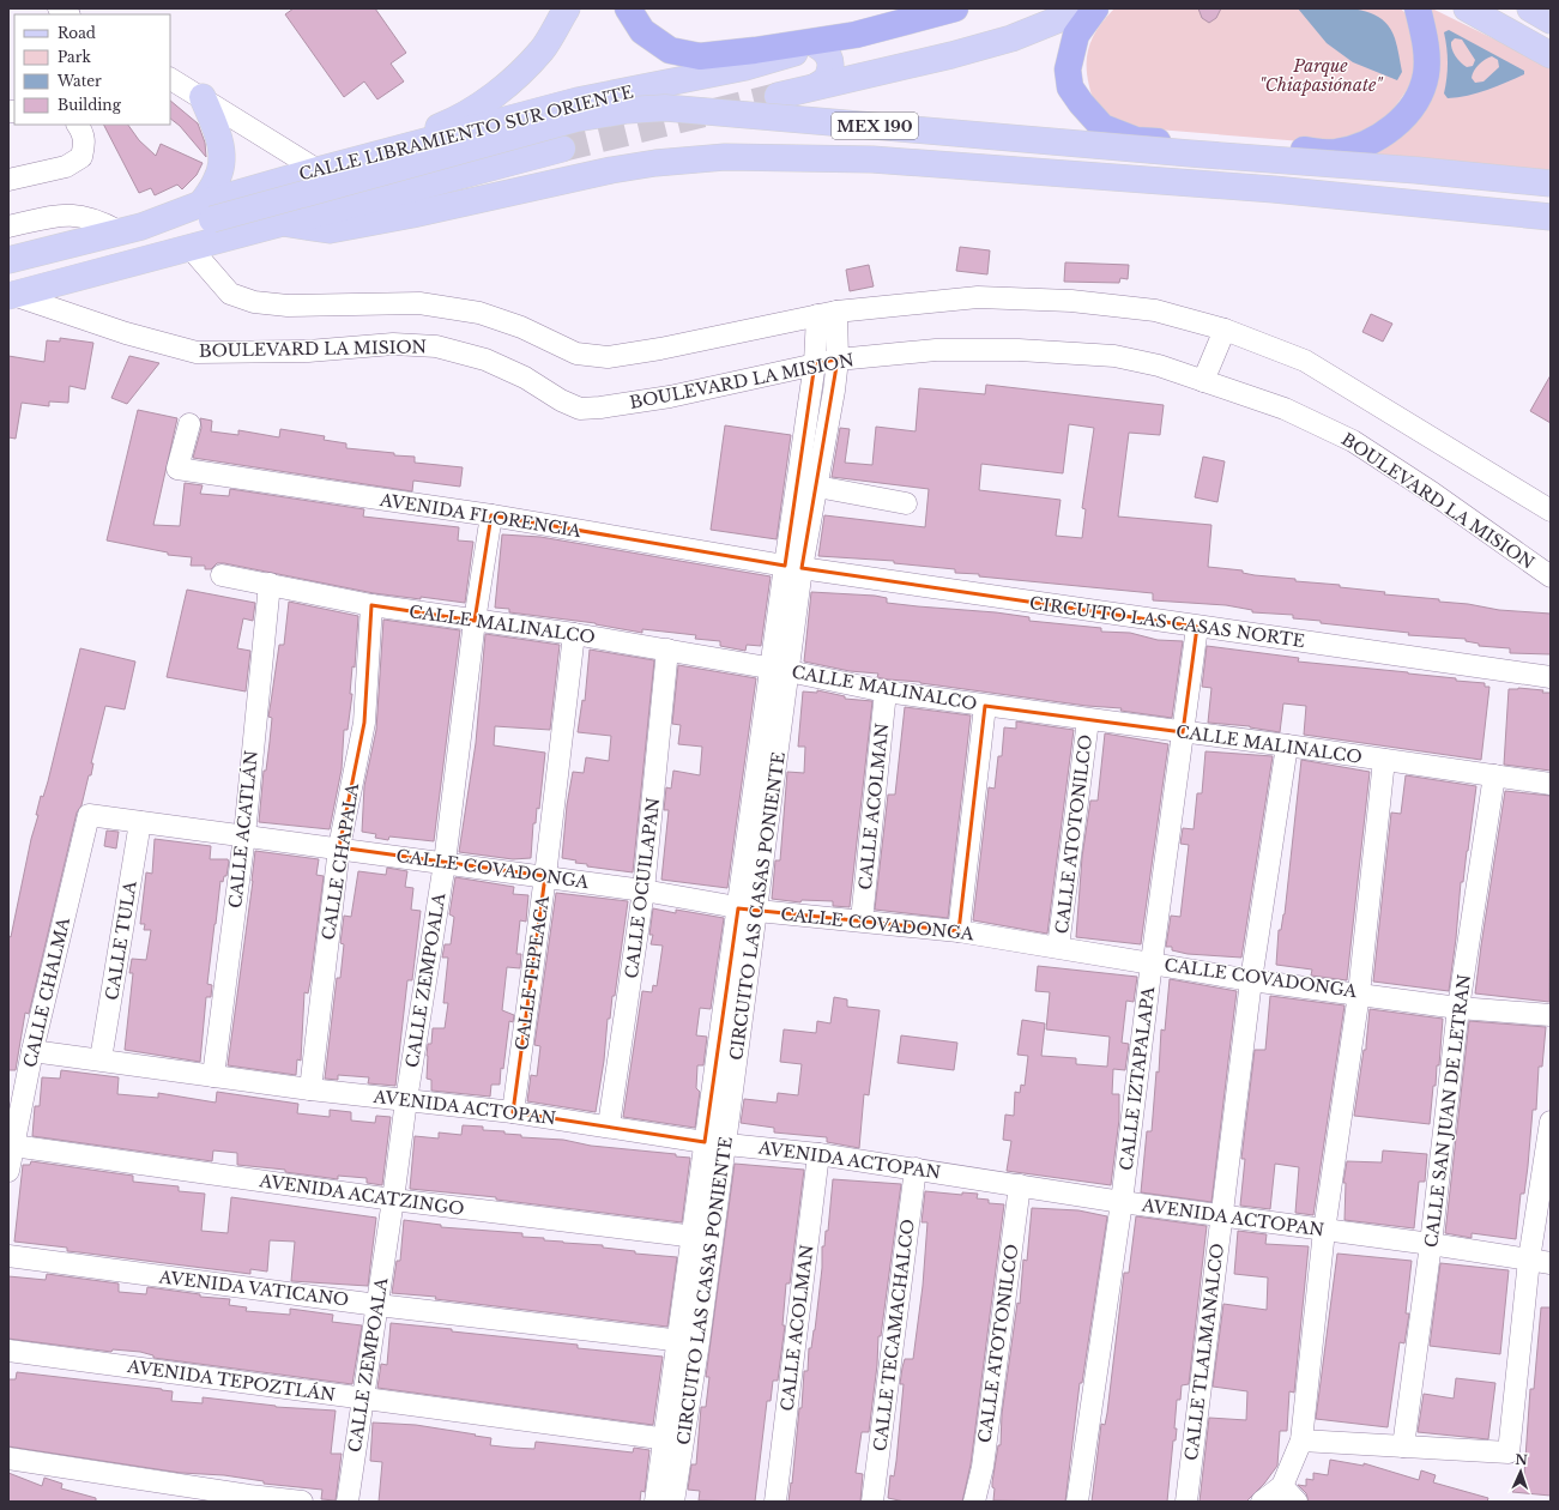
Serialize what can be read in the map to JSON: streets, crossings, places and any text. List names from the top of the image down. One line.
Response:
{"streets":{"highway":["CALLE LIBRAMIENTO SUR ORIENTE"],"main road":["MEX 190"],"street":["BOULEVARD LA MISION","AVENIDA FLORENCIA","CIRCUITO LAS CASAS NORTE","CALLE MALINALCO","CALLE ACOLMAN","CALLE ACATLÁN","CALLE ATOTONILCO","CALLE CHAPALA","CALLE COVADONGA","CALLE OCUILAPAN","CIRCUITO LAS CASAS PONIENTE","CALLE TULA","CALLE TEPEACA","CALLE ZEMPOALA","CALLE CHALMA","CALLE IZTAPALAPA","AVENIDA ACTOPAN","CALLE SAN JUAN DE LETRAN","AVENIDA ACATZINGO","AVENIDA VATICANO","CALLE TECAMACHALCO","CALLE TLALMANALCO","AVENIDA TEPOZTLÁN"]},"crossings":[["MEX 190","CALLE LIBRAMIENTO SUR ORIENTE"],["BOULEVARD LA MISION","CIRCUITO LAS CASAS PONIENTE"],["AVENIDA FLORENCIA","CIRCUITO LAS CASAS NORTE"],["AVENIDA FLORENCIA","CIRCUITO LAS CASAS PONIENTE"],["AVENIDA FLORENCIA","CALLE ZEMPOALA"],["CIRCUITO LAS CASAS NORTE","CIRCUITO LAS CASAS PONIENTE"],["CIRCUITO LAS CASAS NORTE","CALLE IZTAPALAPA"],["CALLE MALINALCO","CALLE ACOLMAN"],["CALLE MALINALCO","CALLE ACATLÁN"],["CALLE MALINALCO","CALLE ATOTONILCO"],["CALLE MALINALCO","CALLE CHAPALA"],["CALLE MALINALCO","CALLE OCUILAPAN"],["CALLE MALINALCO","CIRCUITO LAS CASAS PONIENTE"],["CALLE MALINALCO","CALLE TEPEACA"],["CALLE MALINALCO","CALLE ZEMPOALA"],["CALLE MALINALCO","CALLE IZTAPALAPA"],["CALLE MALINALCO","CALLE SAN JUAN DE LETRAN"],["CALLE MALINALCO","CALLE TLALMANALCO"],["CALLE ACOLMAN","CALLE COVADONGA"],["CALLE ACOLMAN","AVENIDA ACTOPAN"],["CALLE ACATLÁN","CALLE COVADONGA"],["CALLE ACATLÁN","AVENIDA ACTOPAN"],["CALLE ATOTONILCO","CALLE COVADONGA"],["CALLE ATOTONILCO","AVENIDA ACTOPAN"],["CALLE CHAPALA","CALLE COVADONGA"],["CALLE CHAPALA","AVENIDA ACTOPAN"],["CALLE COVADONGA","CALLE OCUILAPAN"],["CALLE COVADONGA","CIRCUITO LAS CASAS PONIENTE"],["CALLE COVADONGA","CALLE TULA"],["CALLE COVADONGA","CALLE TEPEACA"],["CALLE COVADONGA","CALLE ZEMPOALA"],["CALLE COVADONGA","CALLE CHALMA"],["CALLE COVADONGA","CALLE IZTAPALAPA"],["CALLE COVADONGA","CALLE SAN JUAN DE LETRAN"],["CALLE COVADONGA","CALLE TLALMANALCO"],["CALLE OCUILAPAN","AVENIDA ACTOPAN"],["CIRCUITO LAS CASAS PONIENTE","AVENIDA ACTOPAN"],["CIRCUITO LAS CASAS PONIENTE","AVENIDA ACATZINGO"],["CIRCUITO LAS CASAS PONIENTE","AVENIDA VATICANO"],["CIRCUITO LAS CASAS PONIENTE","AVENIDA TEPOZTLÁN"],["CALLE TULA","AVENIDA ACTOPAN"],["CALLE TEPEACA","AVENIDA ACTOPAN"],["CALLE ZEMPOALA","AVENIDA ACTOPAN"],["CALLE ZEMPOALA","AVENIDA ACATZINGO"],["CALLE ZEMPOALA","AVENIDA VATICANO"],["CALLE ZEMPOALA","AVENIDA TEPOZTLÁN"],["CALLE CHALMA","AVENIDA ACTOPAN"],["CALLE CHALMA","AVENIDA ACATZINGO"],["CALLE IZTAPALAPA","AVENIDA ACTOPAN"],["AVENIDA ACTOPAN","CALLE SAN JUAN DE LETRAN"],["AVENIDA ACTOPAN","CALLE TECAMACHALCO"],["AVENIDA ACTOPAN","CALLE TLALMANALCO"]],"parks":["Parque \"Chiapasiónate\""],"legend":["Road","Park","Water","Building"],"north":"top"}
